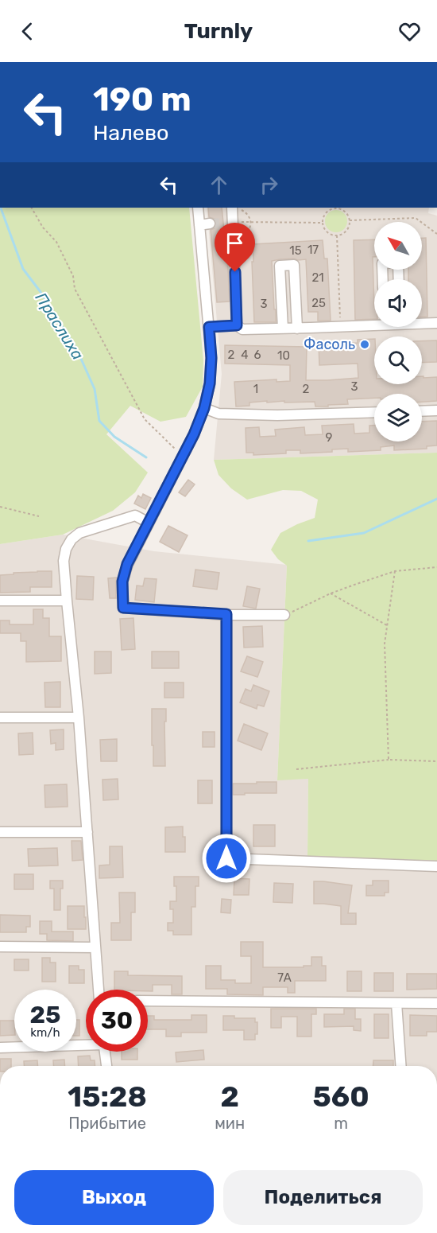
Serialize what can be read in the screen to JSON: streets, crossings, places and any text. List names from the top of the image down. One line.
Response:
{"water":["Праслиха"],"places":["Фасоль"],"house_numbers":["17","15","21","25","3","2","4","6","10","3","1","2","9","7А"],"north":"top left","page":{"header":"Turnly","turn":["190 m","Налево"],"speed":"25 km/h","limit":"30","eta":["15:28","Прибытие","2","мин","560","m"],"buttons":["Выход","Поделиться"]}}
